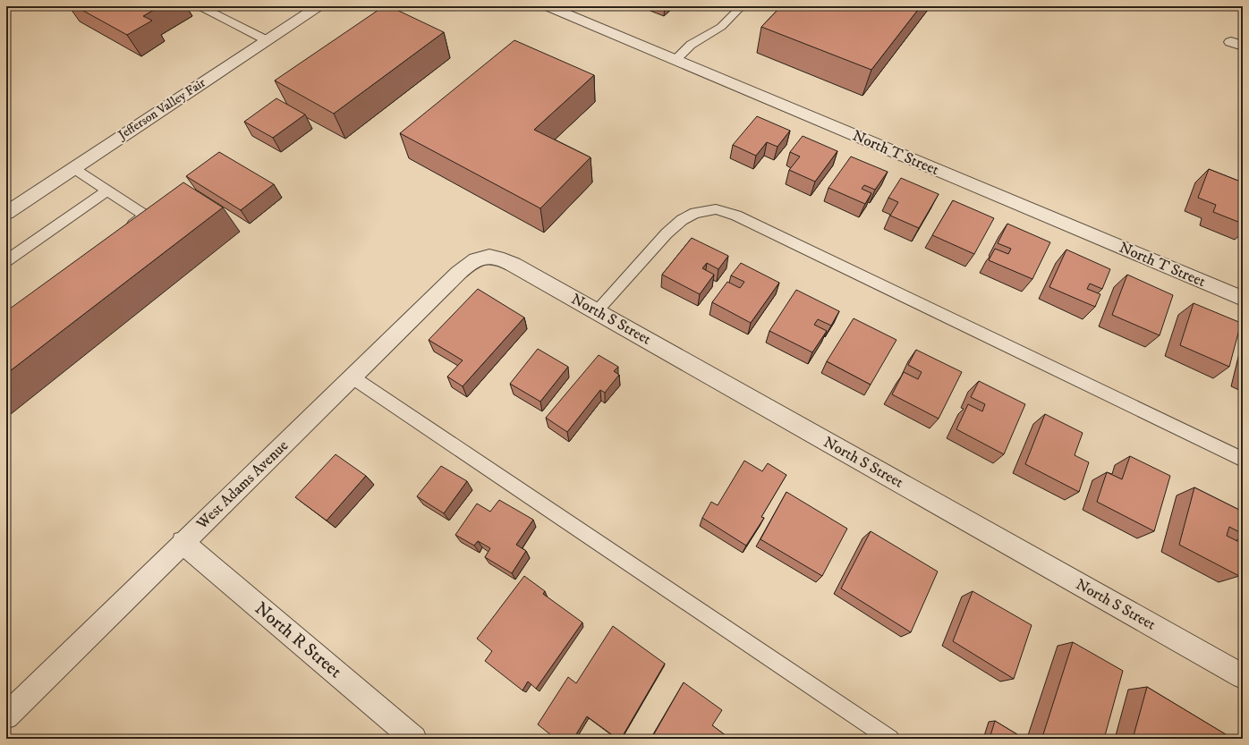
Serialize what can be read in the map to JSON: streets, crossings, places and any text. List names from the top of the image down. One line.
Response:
{"streets":{"street":["Jefferson Valley Fair","North T Street","North S Street","West Adams Avenue","North R Street"]},"crossings":[["North S Street","West Adams Avenue"],["West Adams Avenue","North R Street"]]}
